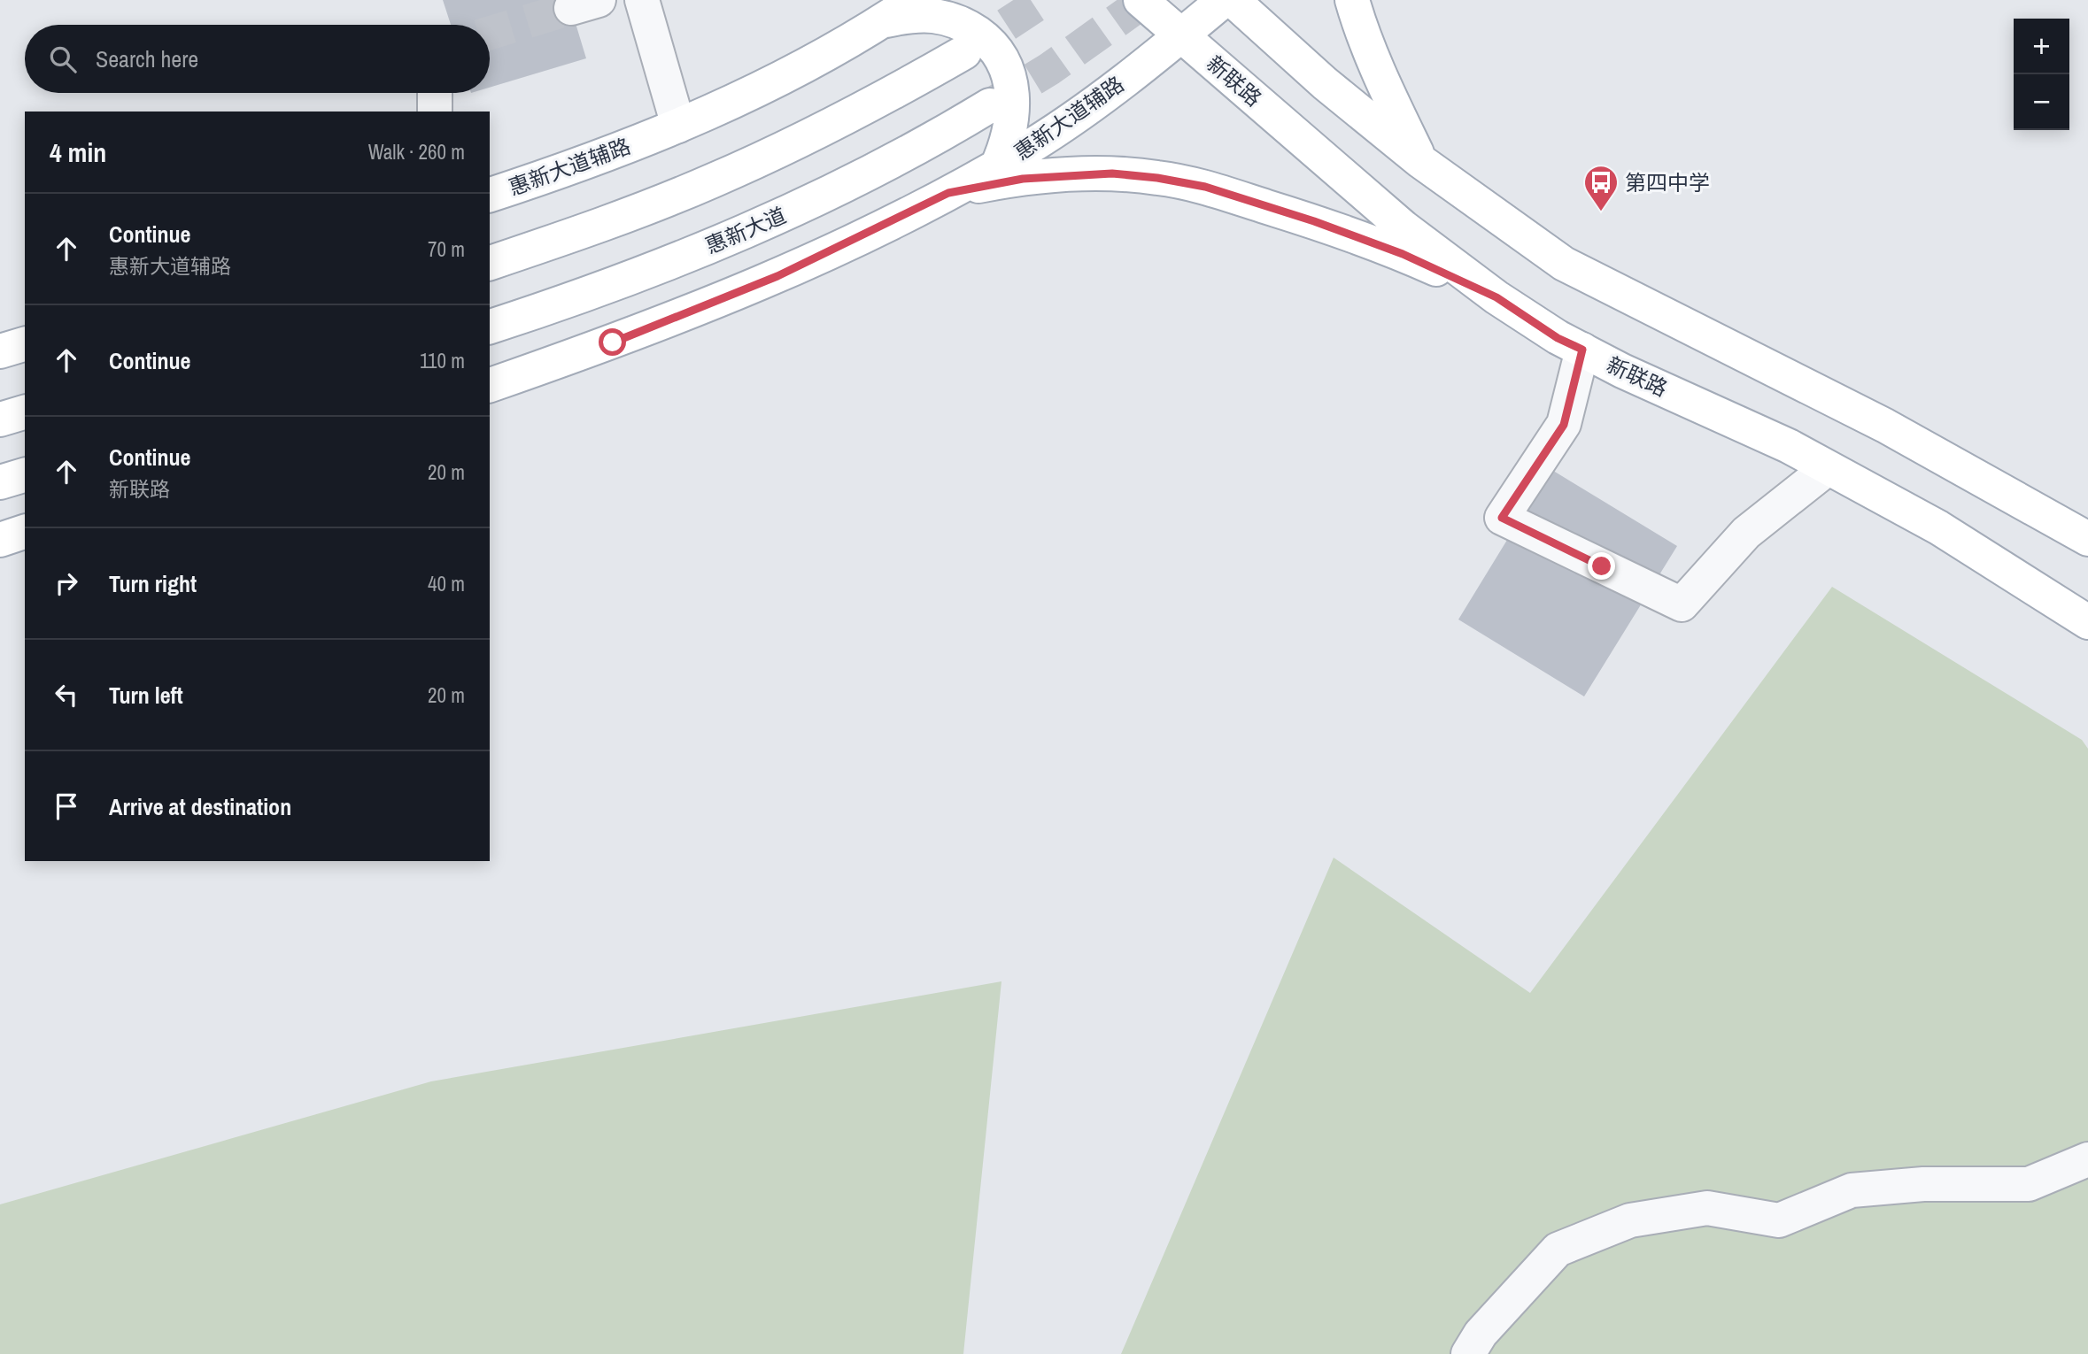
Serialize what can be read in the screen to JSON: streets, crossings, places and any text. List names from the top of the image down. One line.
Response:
{"streets":{"main road":["新联路","惠新大道辅路","惠新大道"]},"crossings":[["新联路","惠新大道辅路"]],"places":{"bus stop":["第四中学"]},"page":{"map_buttons":["+","−"],"search":"Search here","heading":["4 min","Walk · 260 m"],"list":[["Continue","惠新大道辅路","70 m"],["Continue","110 m"],["Continue","新联路","20 m"],["Turn right","40 m"],["Turn left","20 m"],"Arrive at destination"]}}
